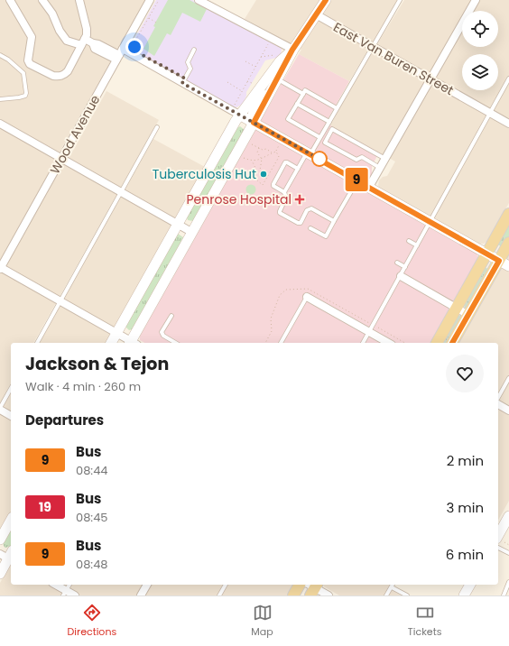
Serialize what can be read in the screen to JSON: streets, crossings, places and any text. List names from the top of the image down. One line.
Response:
{"streets":{"street":["East Van Buren Street","Wood Avenue"]},"places":{"other":["Tuberculosis Hut"],"health":["Penrose Hospital"]},"lines":["bus line 9"],"page":{"on_map":"9","heading":[["Jackson & Tejon","Walk · 4 min · 260 m"],"Departures"],"list":[{"mark":"9","name":"Bus","note":"08:44","value":"2 min"},{"mark":"19","name":"Bus","note":"08:45","value":"3 min"},{"mark":"9","name":"Bus","note":"08:48","value":"6 min"}],"tabs":["Directions","Map","Tickets"]}}
